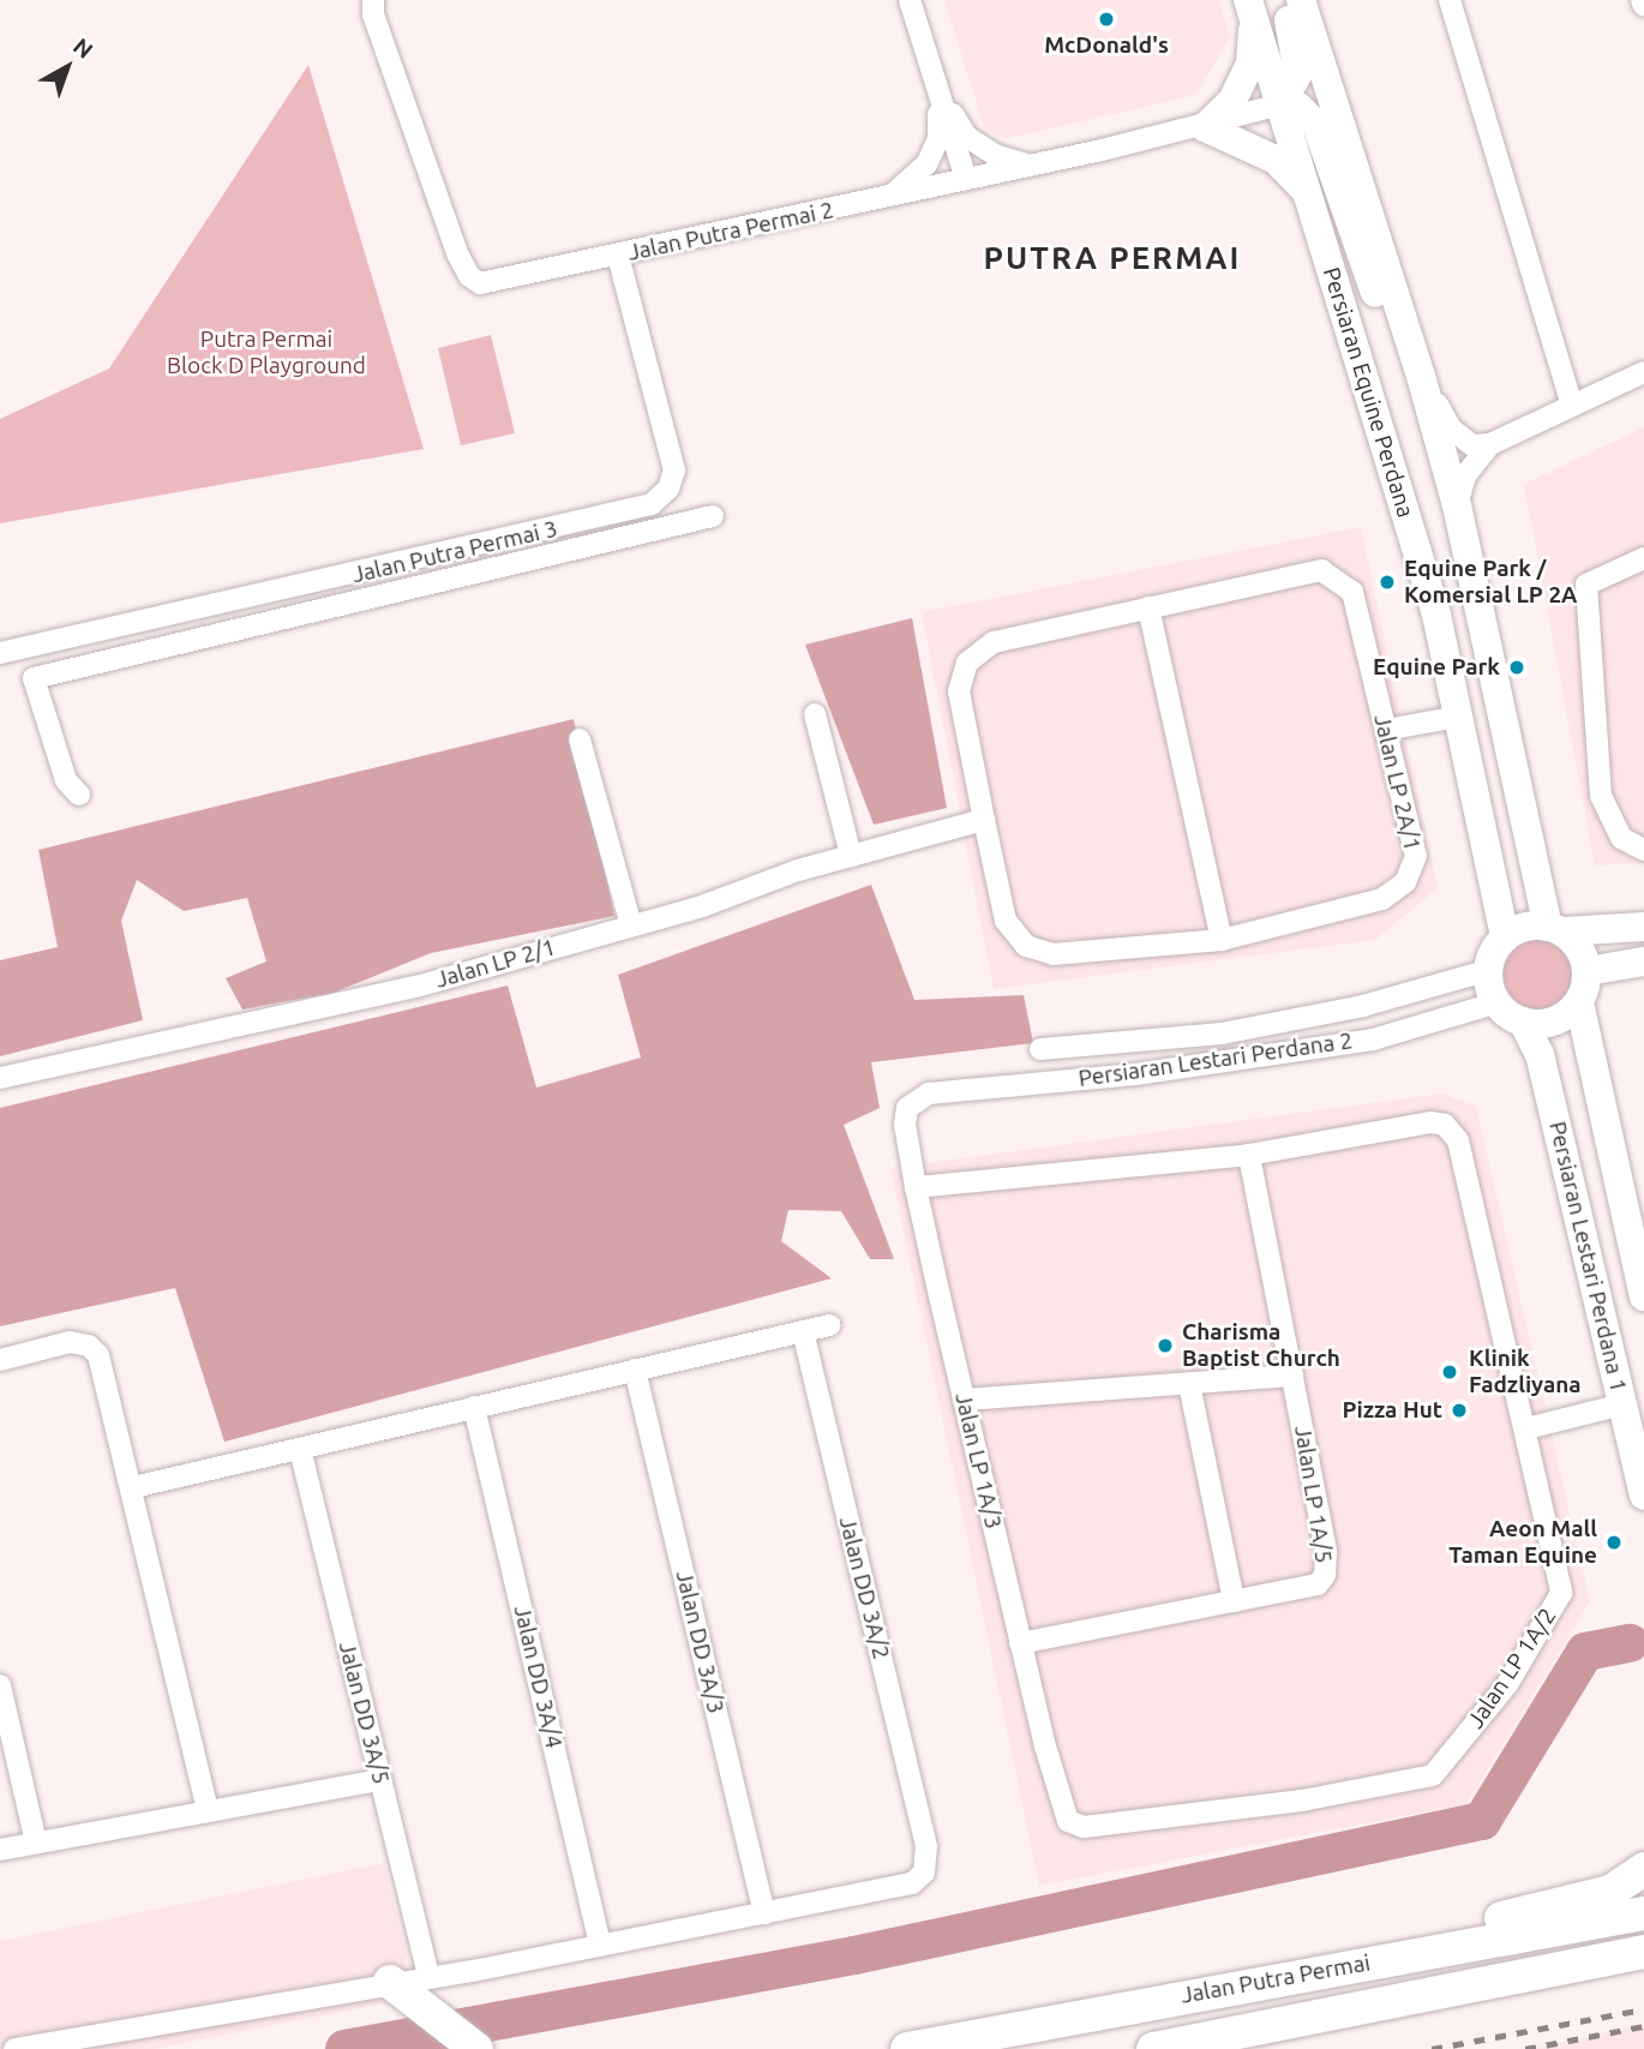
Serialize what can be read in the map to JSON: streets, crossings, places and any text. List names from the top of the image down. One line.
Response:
{"streets":{"main road":["Jalan Putra Permai"],"street":["Jalan Putra Permai 2","Persiaran Equine Perdana","Jalan Putra Permai 3","Jalan LP 2A/1","Jalan LP 2/1","Persiaran Lestari Perdana 2","Persiaran Lestari Perdana 1","Jalan LP 1A/3","Jalan LP 1A/5","Jalan DD 3A/2","Jalan DD 3A/3","Jalan LP 1A/2","Jalan DD 3A/4","Jalan DD 3A/5"]},"crossings":[["Jalan Putra Permai 2","Persiaran Equine Perdana"],["Jalan Putra Permai 2","Jalan Putra Permai 3"],["Persiaran Equine Perdana","Persiaran Lestari Perdana 2"],["Persiaran Equine Perdana","Persiaran Lestari Perdana 1"],["Jalan LP 2A/1","Jalan LP 2/1"],["Persiaran Lestari Perdana 2","Persiaran Lestari Perdana 1"],["Persiaran Lestari Perdana 2","Jalan LP 1A/3"],["Jalan LP 1A/3","Jalan LP 1A/5"],["Jalan LP 1A/3","Jalan LP 1A/2"],["Jalan LP 1A/5","Jalan LP 1A/2"],["Jalan DD 3A/2","Jalan DD 3A/3"]],"districts":["PUTRA PERMAI"],"parks":["Putra Permai Block D Playground"],"places":["McDonald's","Equine Park / Komersial LP 2A","Equine Park","Charisma Baptist Church","Klinik Fadzliyana","Pizza Hut","Aeon Mall Taman Equine"],"north":"top right"}
